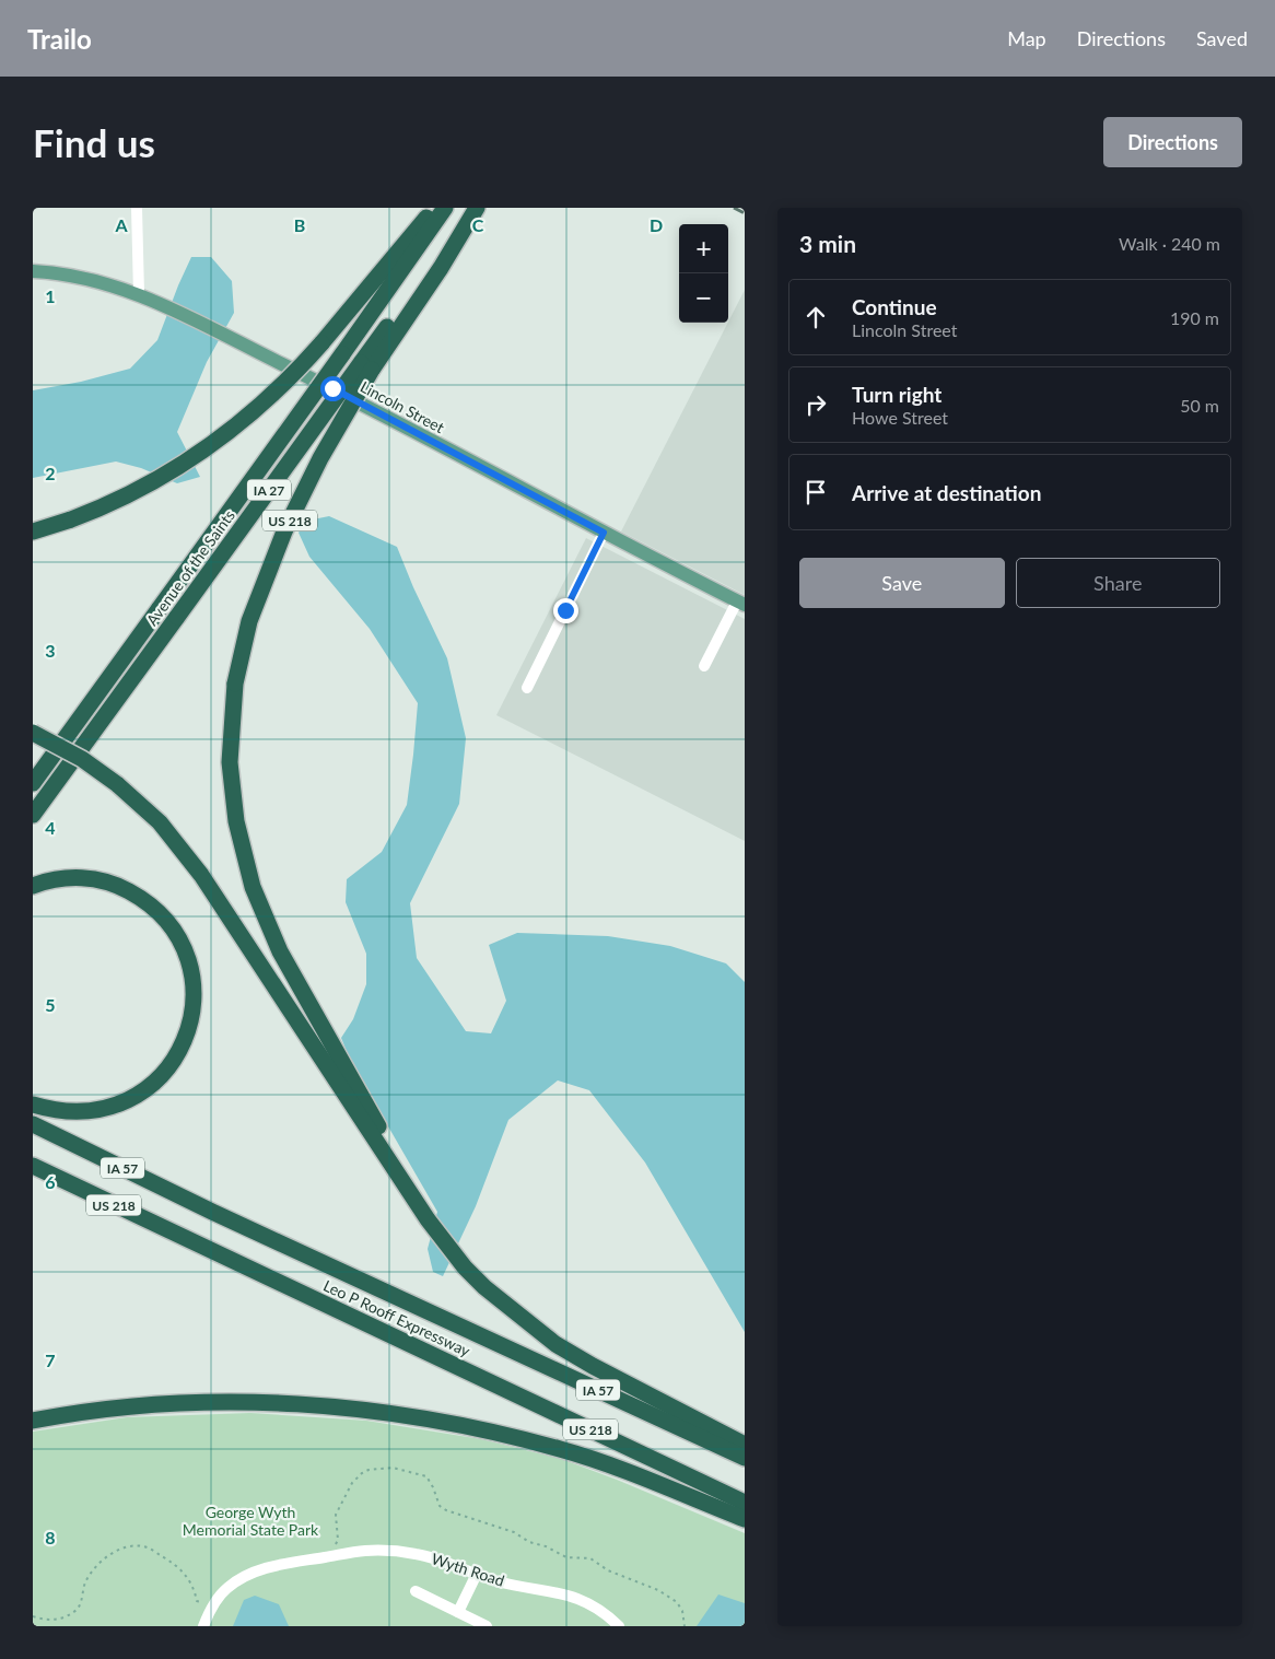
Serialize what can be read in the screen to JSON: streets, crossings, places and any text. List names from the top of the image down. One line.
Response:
{"streets":{"highway":["IA 27","US 218","Avenue of the Saints","IA 57","Leo P Rooff Expressway"],"main road":["Lincoln Street"],"street":["Wyth Road"]},"crossings":[["US 218","Avenue of the Saints"]],"parks":["George Wyth Memorial State Park"],"page":{"header":"Trailo","nav":["Map","Directions","Saved"],"buttons":["Directions",["Save","Share"]],"title":"Find us","heading":["3 min","Walk · 240 m"],"map_buttons":["+","−"],"list":[["Continue","Lincoln Street","190 m"],["Turn right","Howe Street","50 m"],"Arrive at destination"]},"grid":{"columns":["A","B","C","D"],"rows":["1","2","3","4","5","6","7","8"]}}
